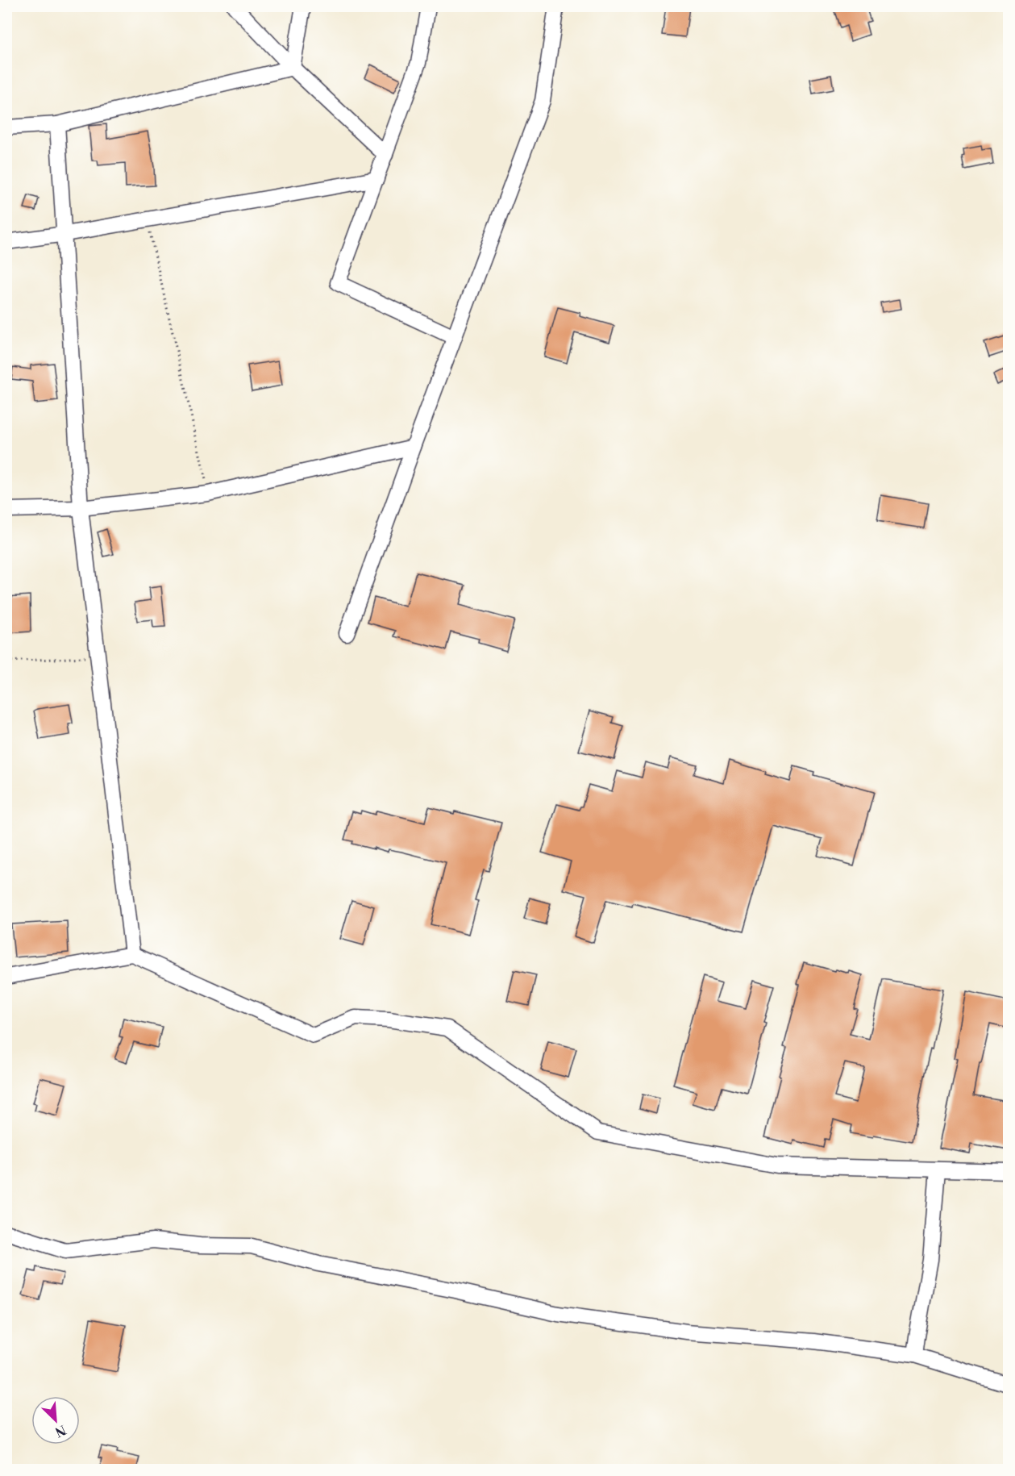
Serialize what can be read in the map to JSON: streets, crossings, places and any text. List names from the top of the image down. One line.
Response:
{"north":"bottom right"}
